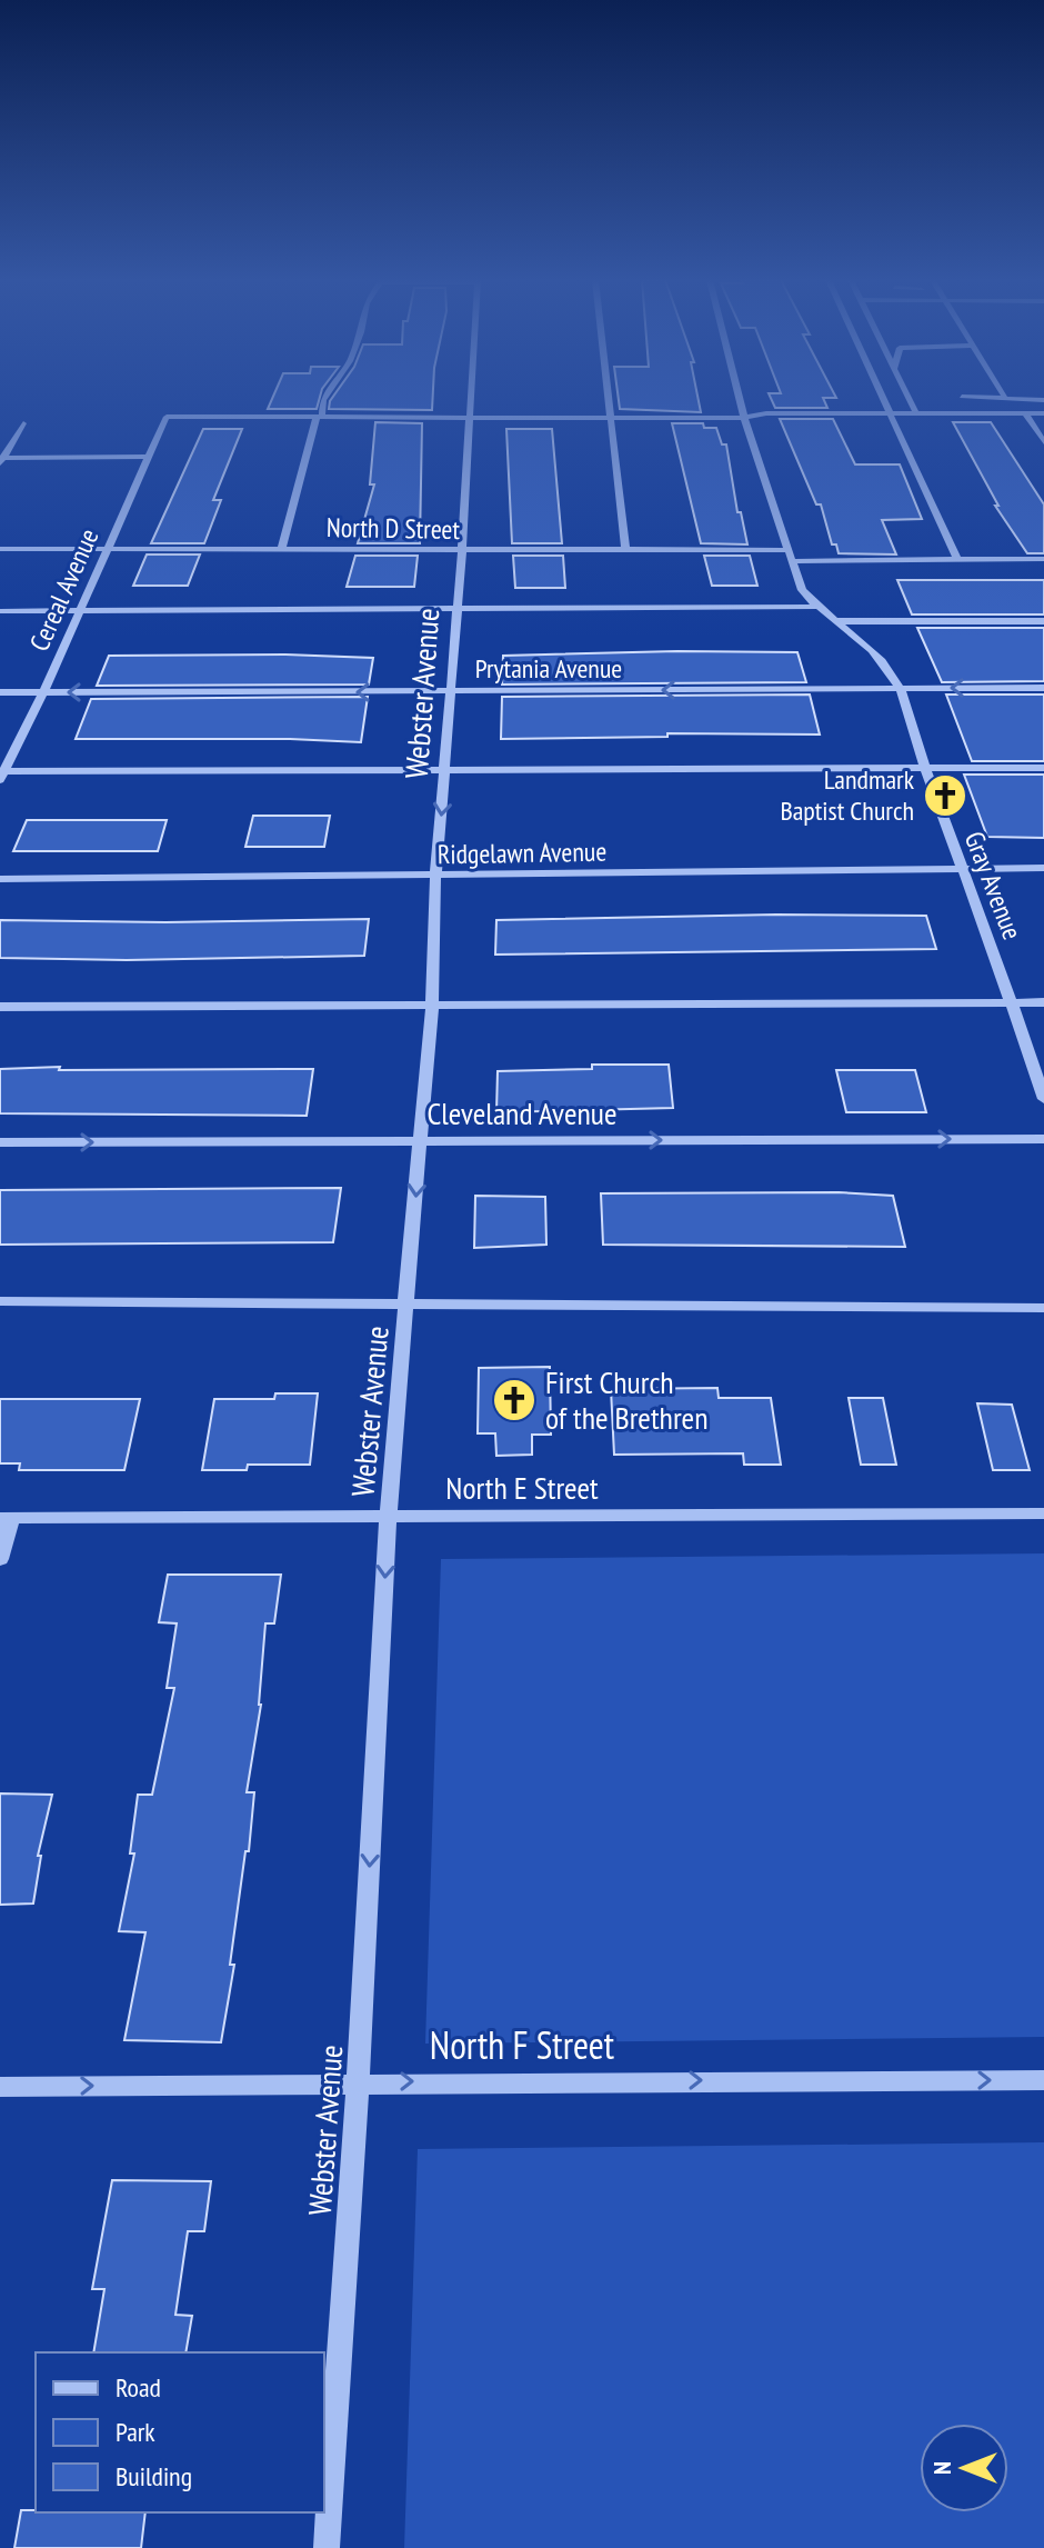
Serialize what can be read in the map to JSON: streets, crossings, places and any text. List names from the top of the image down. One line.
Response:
{"streets":{"street":["North D Street","Cereal Avenue","Prytania Avenue","Webster Avenue","Ridgelawn Avenue","Gray Avenue","Cleveland Avenue","North E Street","North F Street"]},"crossings":[["North D Street","Cereal Avenue"],["North D Street","Webster Avenue"],["Cereal Avenue","Prytania Avenue"],["Prytania Avenue","Webster Avenue"],["Prytania Avenue","Gray Avenue"],["Webster Avenue","Ridgelawn Avenue"],["Webster Avenue","Cleveland Avenue"],["Webster Avenue","North E Street"],["Webster Avenue","North F Street"],["Ridgelawn Avenue","Gray Avenue"]],"one_way":["Webster Avenue","North F Street"],"places":{"church":["Landmark Baptist Church","First Church of the Brethren"]},"legend":["Road","Park","Building"],"north":"left"}
